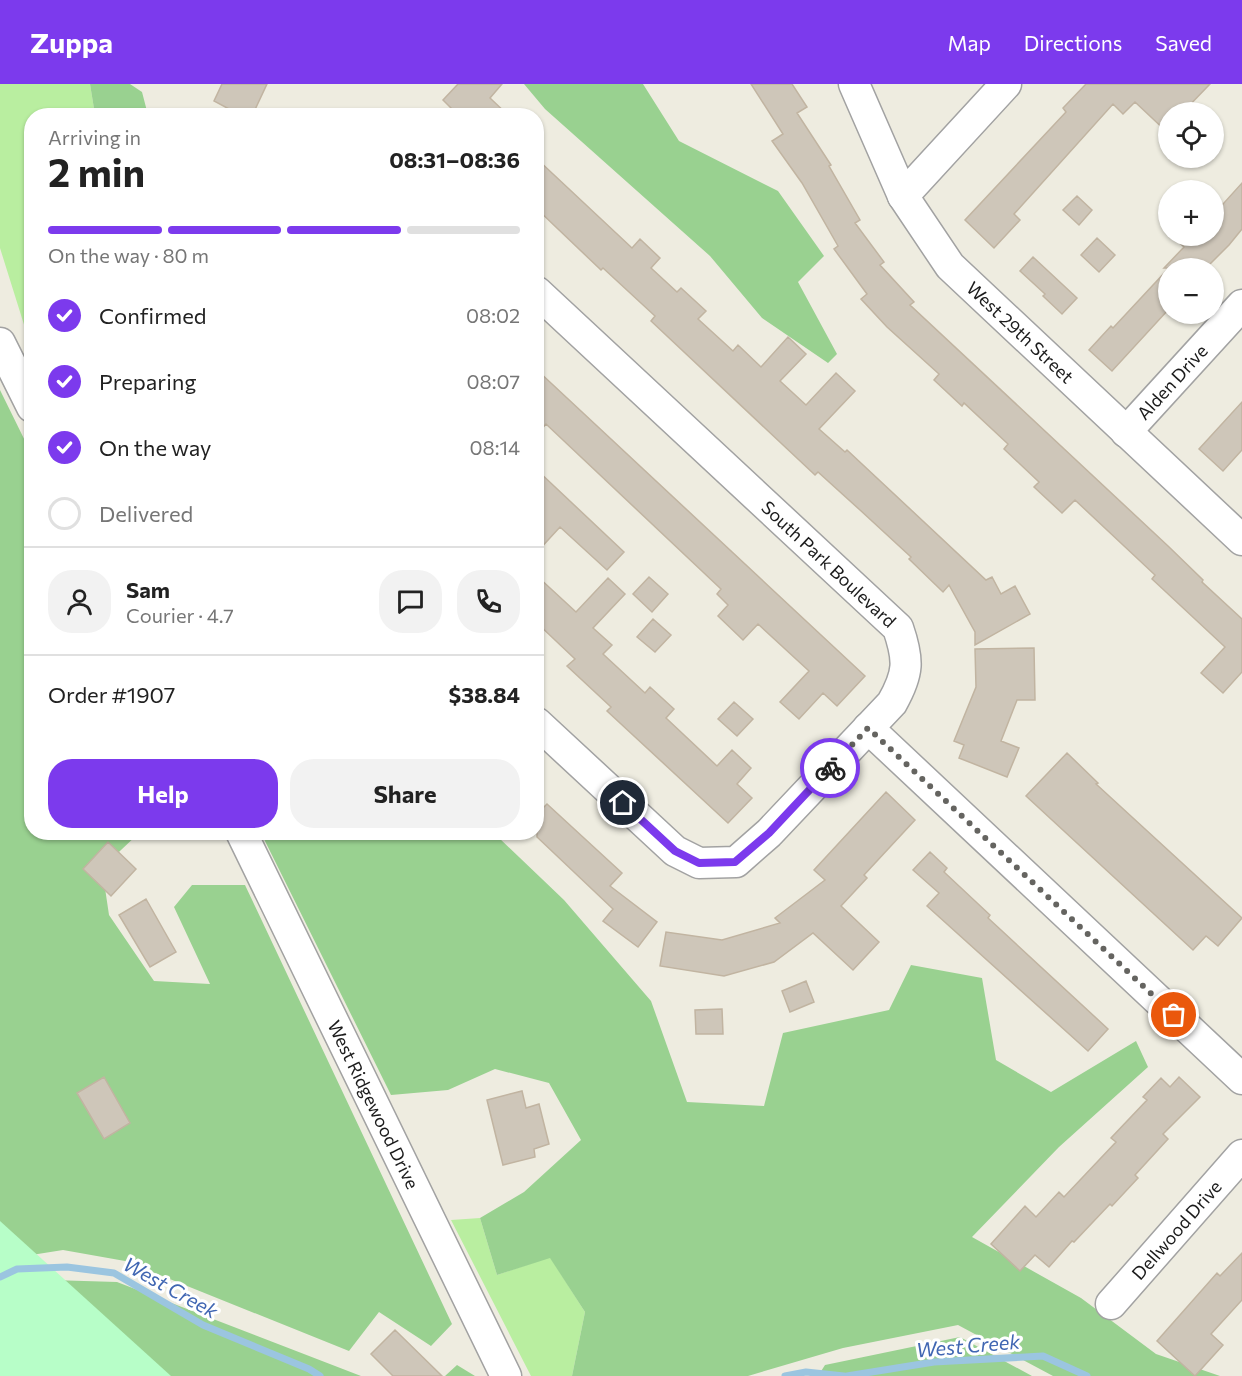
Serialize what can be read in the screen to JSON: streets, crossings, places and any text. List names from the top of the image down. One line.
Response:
{"streets":{"street":["West 29th Street","Alden Drive","South Park Boulevard","West Ridgewood Drive","Dellwood Drive"]},"crossings":[["West 29th Street","Alden Drive"]],"water":["West Creek"],"page":{"header":"Zuppa","nav":["Map","Directions","Saved"],"map_buttons":["+","−"],"heading":["2 min","Arriving in","08:31–08:36"],"panel":["Sam","Courier · 4.7","Order #1907","$38.84"],"bar":"On the way · 80 m","list":[["Confirmed","08:02"],["Preparing","08:07"],["On the way","08:14"],"Delivered"],"buttons":["Help","Share"]}}
